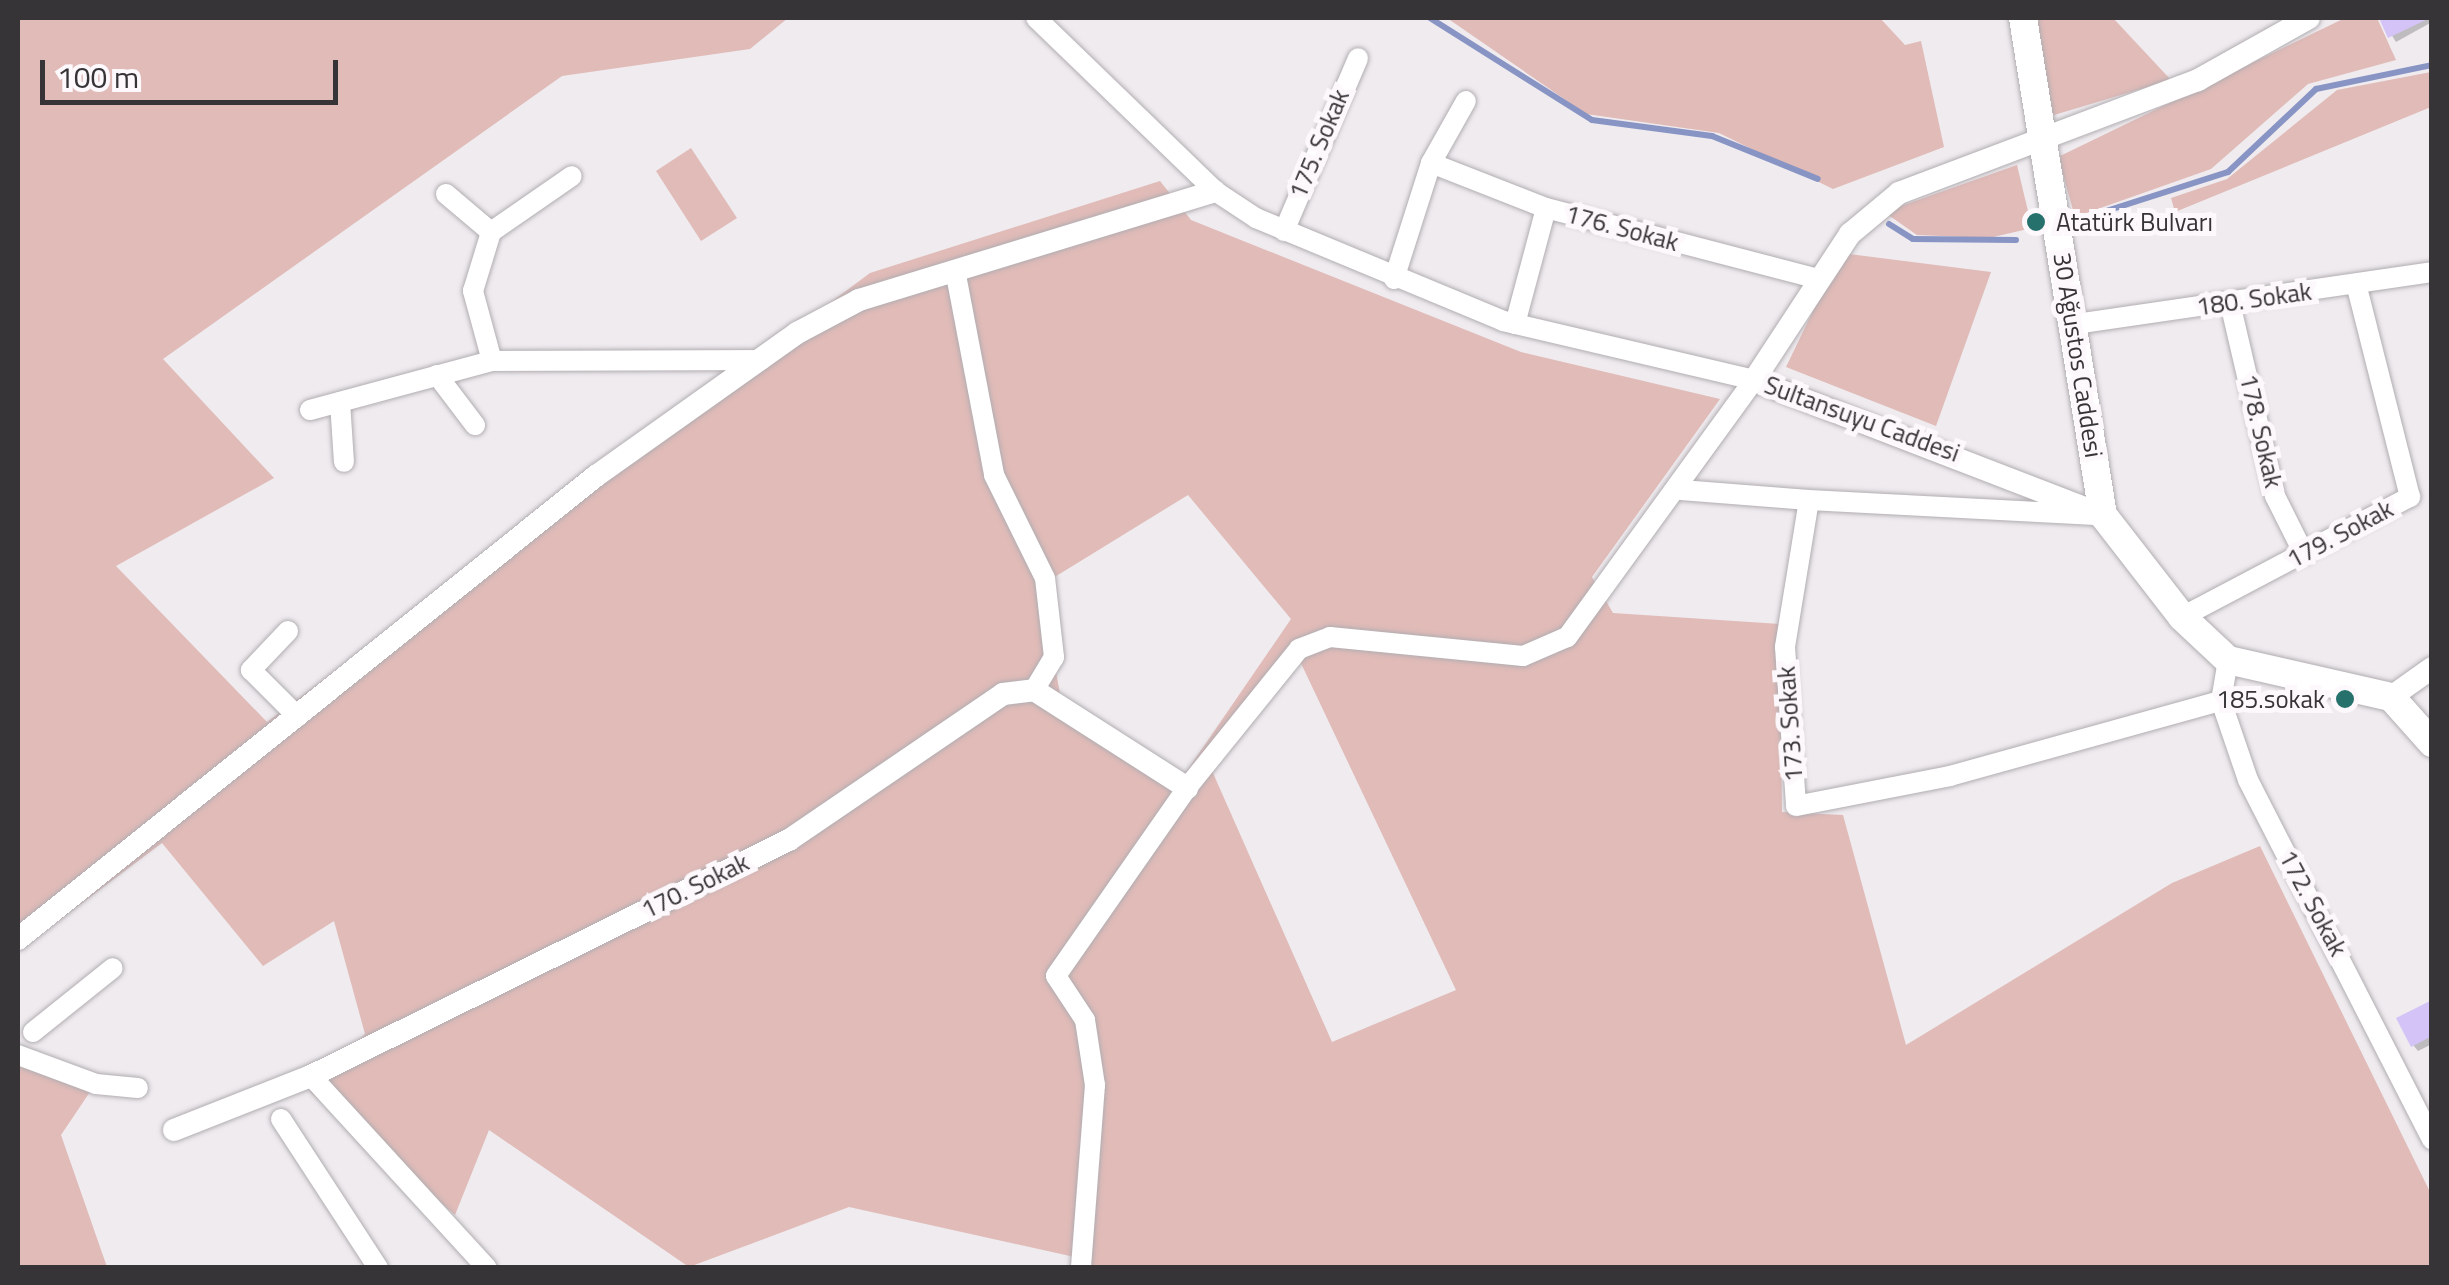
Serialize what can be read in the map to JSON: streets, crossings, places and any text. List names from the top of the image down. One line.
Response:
{"streets":{"main road":["30 Ağustos Caddesi"],"street":["175. Sokak","176. Sokak","180. Sokak","Sultansuyu Caddesi","178. Sokak","179. Sokak","173. Sokak","170. Sokak","172. Sokak"]},"crossings":[["176. Sokak","Sultansuyu Caddesi"],["180. Sokak","30 Ağustos Caddesi"],["180. Sokak","178. Sokak"],["180. Sokak","179. Sokak"],["30 Ağustos Caddesi","Sultansuyu Caddesi"],["178. Sokak","179. Sokak"],["173. Sokak","172. Sokak"]],"places":["Atatürk Bulvarı","185.sokak"],"scale_bar":"100 m"}
